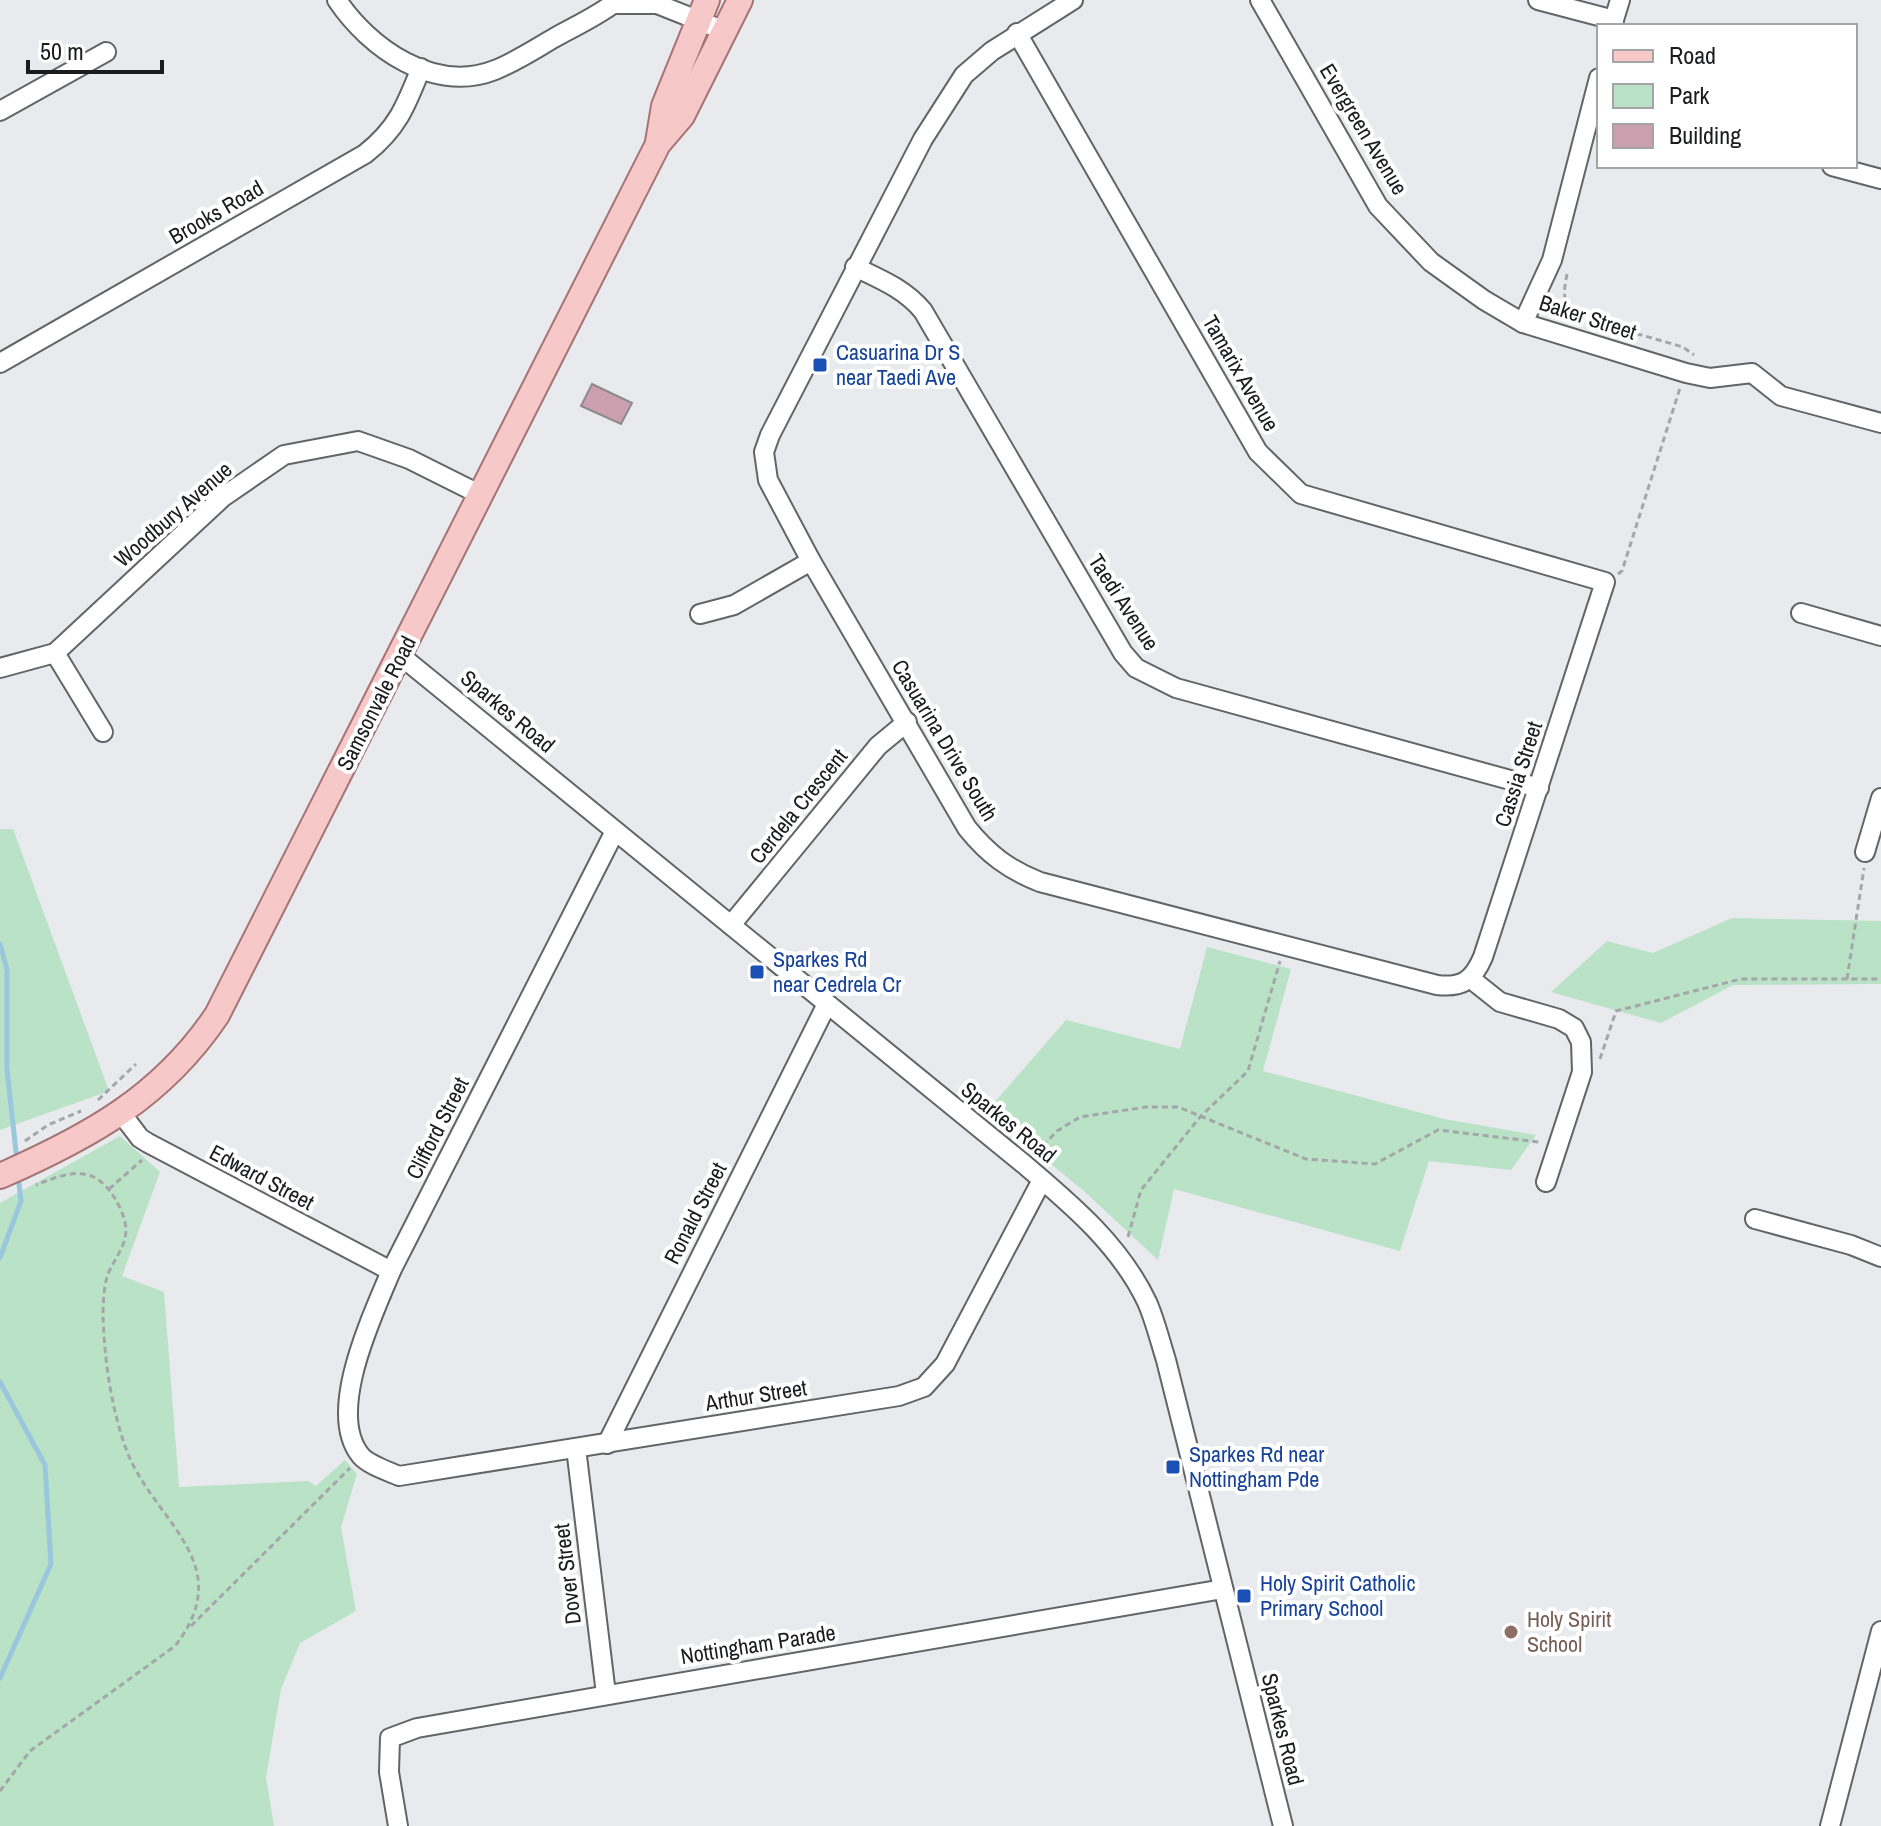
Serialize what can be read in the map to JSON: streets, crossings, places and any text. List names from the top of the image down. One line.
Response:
{"streets":{"main road":["Samsonvale Road"],"street":["Evergreen Avenue","Brooks Road","Baker Street","Tamarix Avenue","Woodbury Avenue","Taedi Avenue","Sparkes Road","Casuarina Drive South","Cassia Street","Cerdela Crescent","Clifford Street","Edward Street","Ronald Street","Arthur Street","Dover Street","Nottingham Parade"]},"crossings":[["Evergreen Avenue","Baker Street"],["Tamarix Avenue","Casuarina Drive South"],["Tamarix Avenue","Cassia Street"],["Woodbury Avenue","Samsonvale Road"],["Taedi Avenue","Casuarina Drive South"],["Taedi Avenue","Cassia Street"],["Samsonvale Road","Sparkes Road"],["Samsonvale Road","Edward Street"],["Sparkes Road","Cerdela Crescent"],["Sparkes Road","Clifford Street"],["Sparkes Road","Ronald Street"],["Sparkes Road","Arthur Street"],["Sparkes Road","Nottingham Parade"],["Casuarina Drive South","Cassia Street"],["Casuarina Drive South","Cerdela Crescent"],["Clifford Street","Edward Street"],["Clifford Street","Arthur Street"],["Ronald Street","Arthur Street"],["Arthur Street","Dover Street"],["Dover Street","Nottingham Parade"]],"places":{"transit":["Casuarina Dr S near Taedi Ave","Sparkes Rd near Cedrela Cr","Sparkes Rd near Nottingham Pde","Holy Spirit Catholic Primary School"],"other":["Holy Spirit School"]},"legend":["Road","Park","Building"],"scale_bar":"50 m"}
